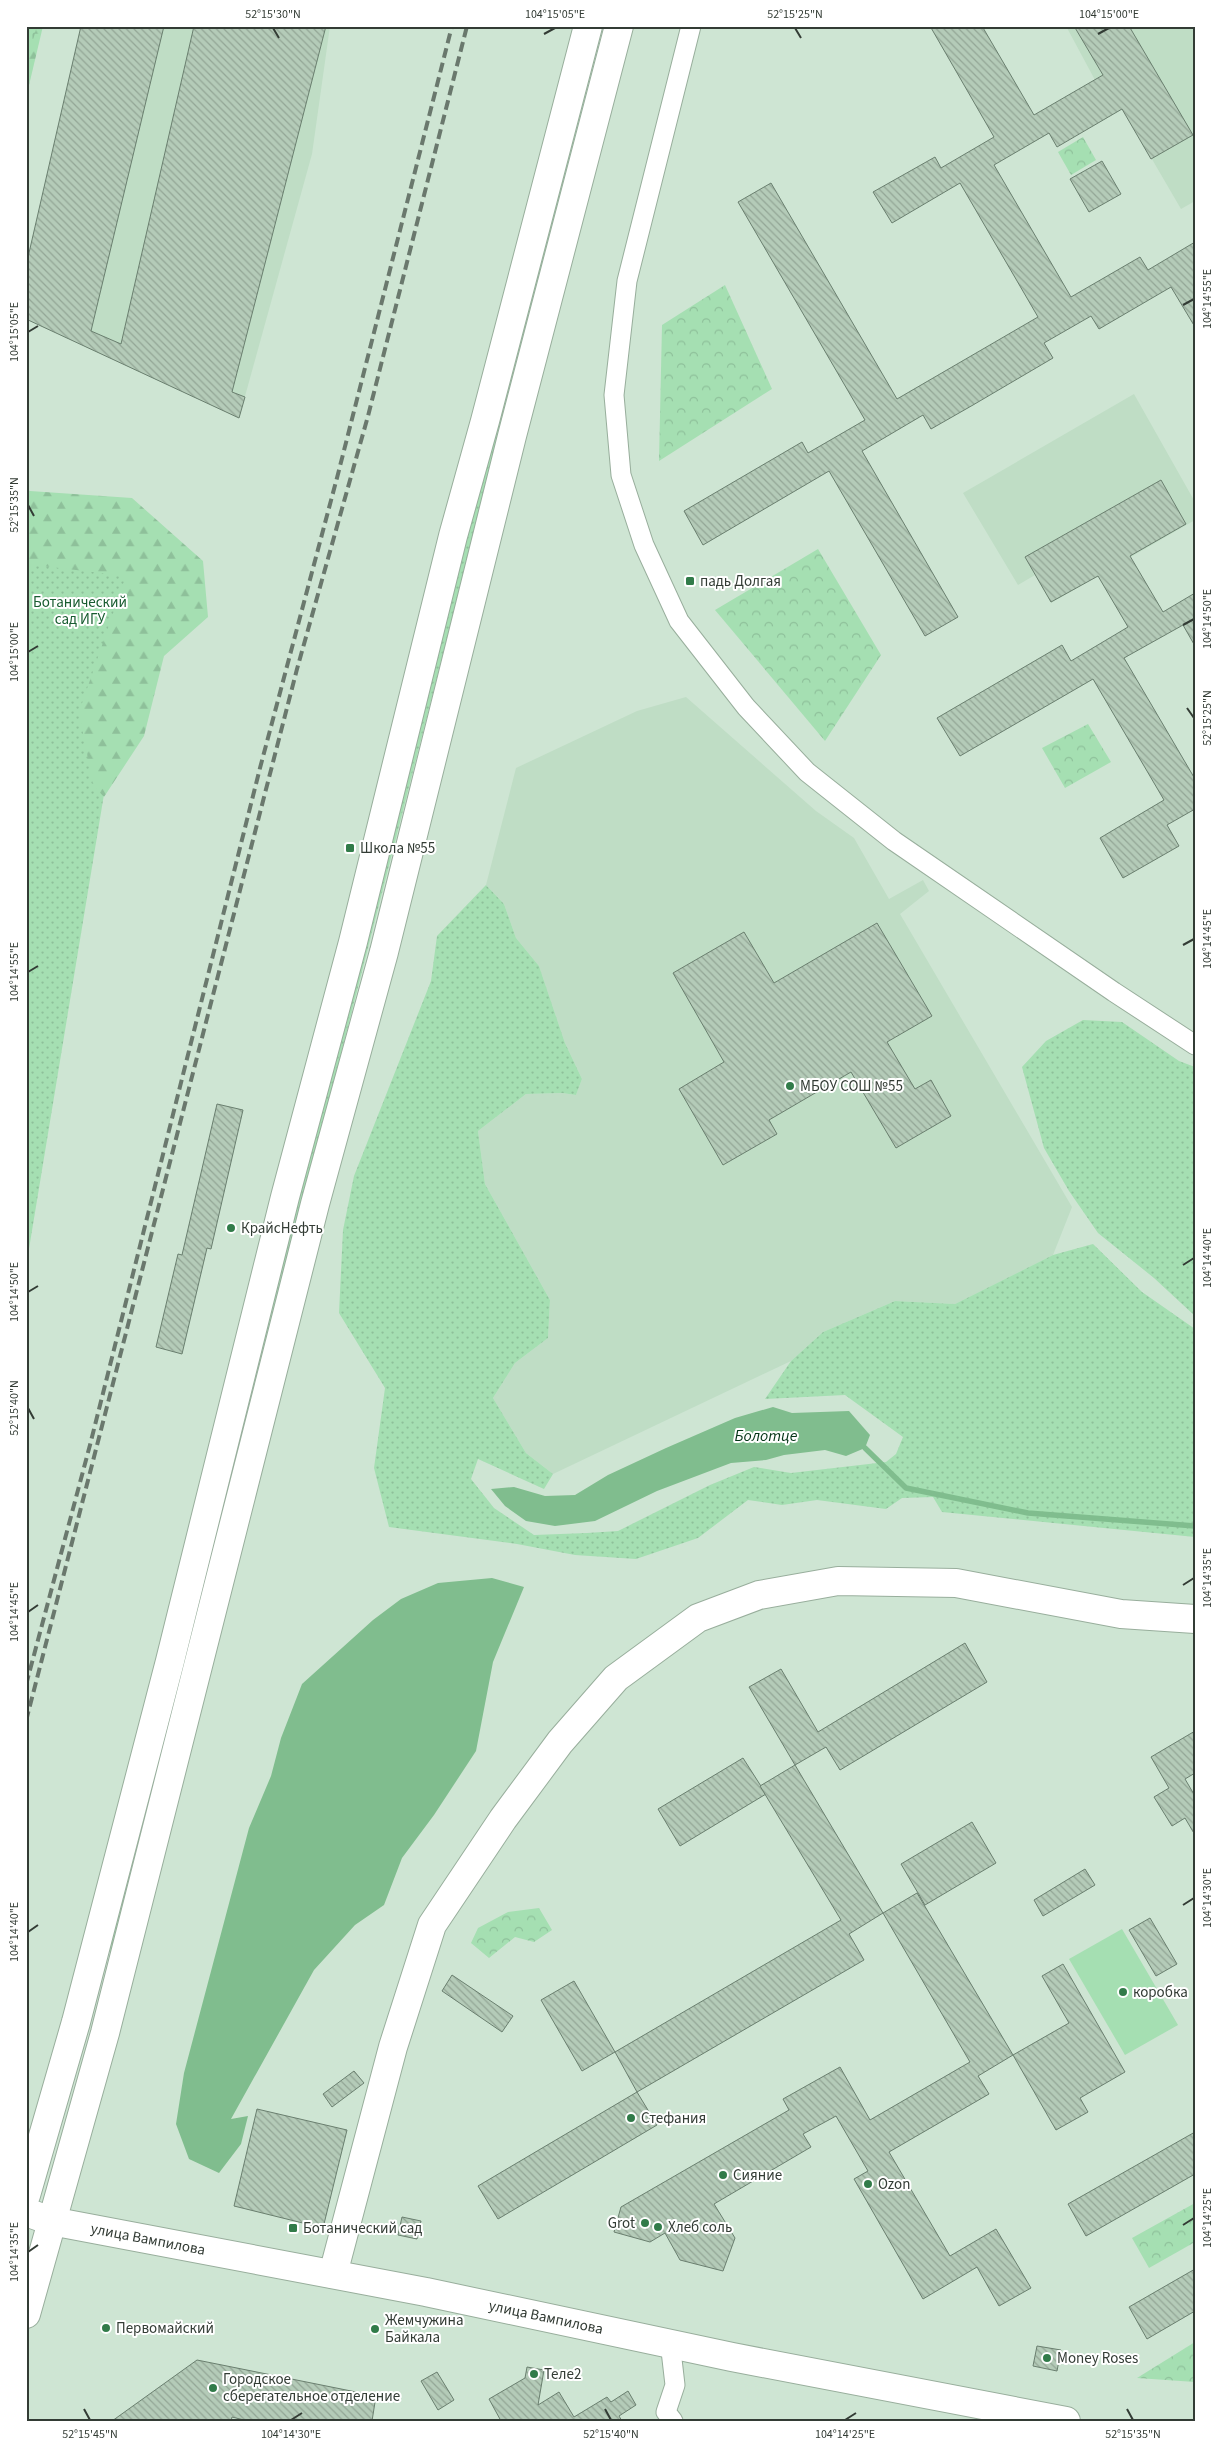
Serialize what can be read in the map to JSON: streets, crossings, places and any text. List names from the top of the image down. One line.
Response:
{"streets":{"main road":["улица Вампилова"]},"water":["Болотце"],"parks":["Ботанический сад ИГУ"],"places":{"transit":["падь Долгая","Школа №55","Ботанический сад"],"other":["МБОУ СОШ №55","КрайсНефть","коробка","Стефания","Сияние","Ozon","Grot","Хлеб соль","Первомайский","Жемчужина Байкала","Money Roses","Теле2","Городское сберегательное отделение"]},"coordinates":["52°15'30\"N","104°15'05\"E","52°15'25\"N","104°15'00\"E","104°14'55\"E","52°15'35\"N","104°14'50\"E","104°14'45\"E","104°14'40\"E","52°15'40\"N","104°14'35\"E","104°14'30\"E","104°14'25\"E","52°15'45\"N"]}
